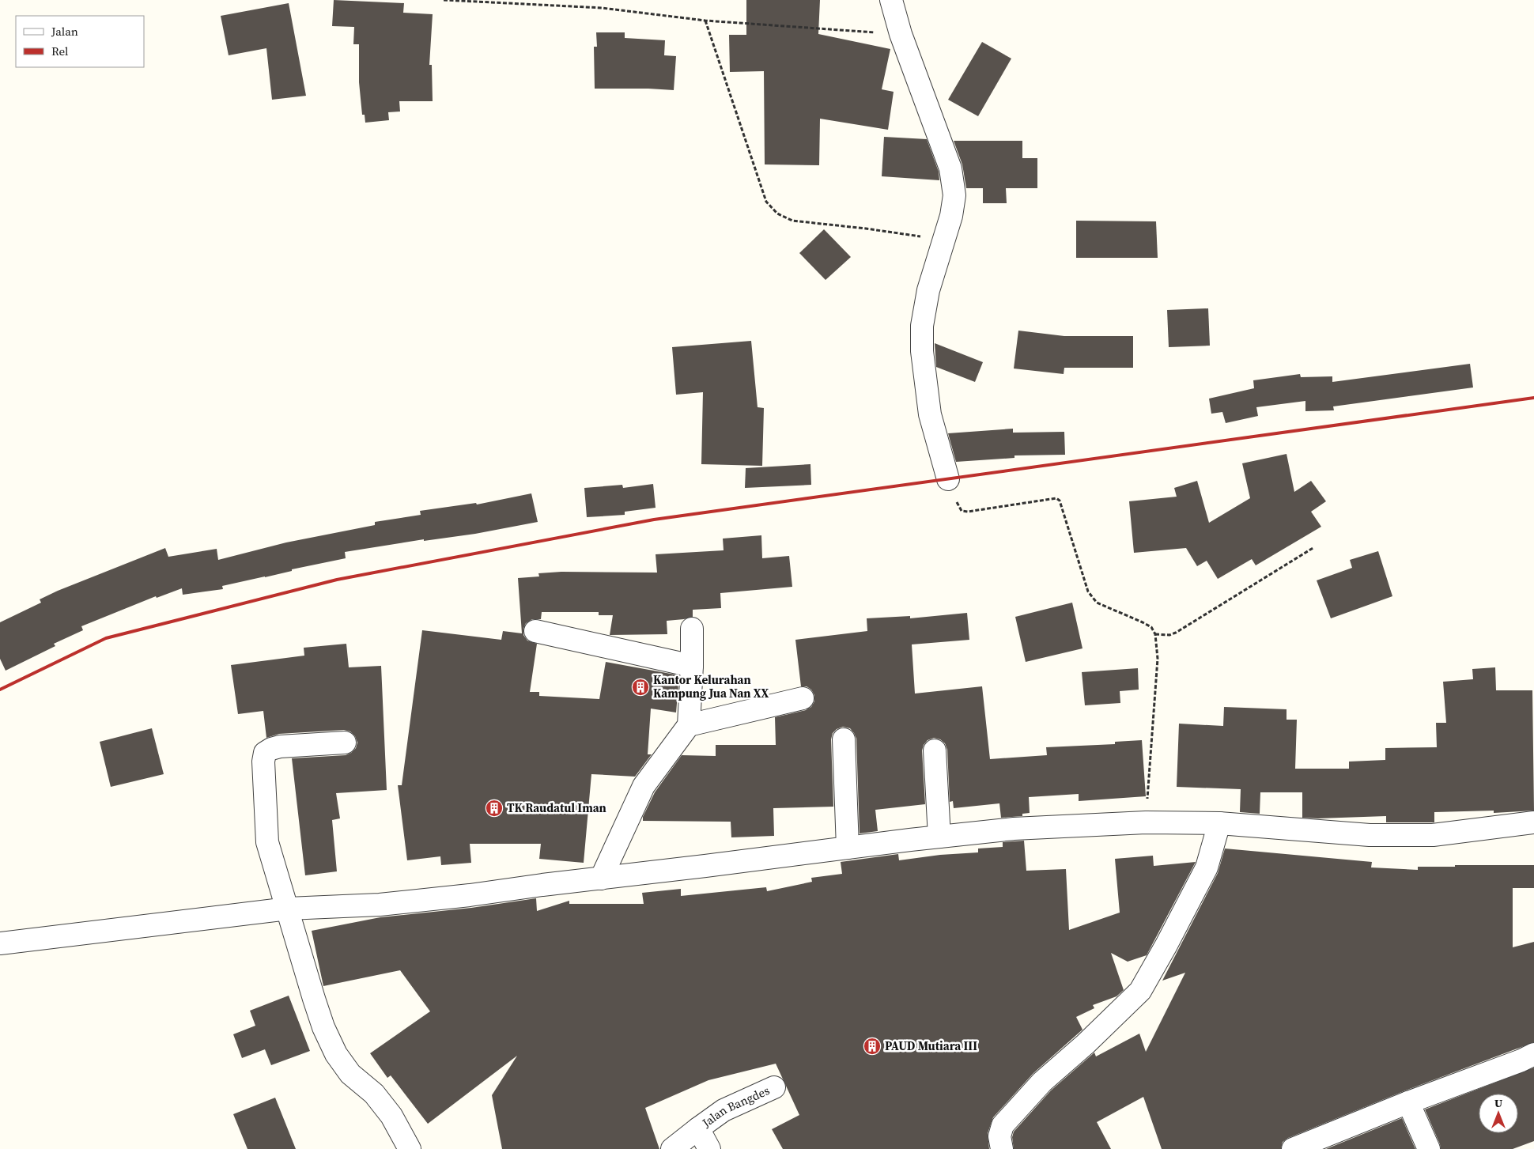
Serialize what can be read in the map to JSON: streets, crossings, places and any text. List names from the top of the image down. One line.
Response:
{"streets":{"street":["Jalan Bangdes"]},"places":{"building":["Kantor Kelurahan Kampung Jua Nan XX","TK Raudatul Iman","PAUD Mutiara III"]},"legend":["Jalan","Rel"],"north":"top"}
